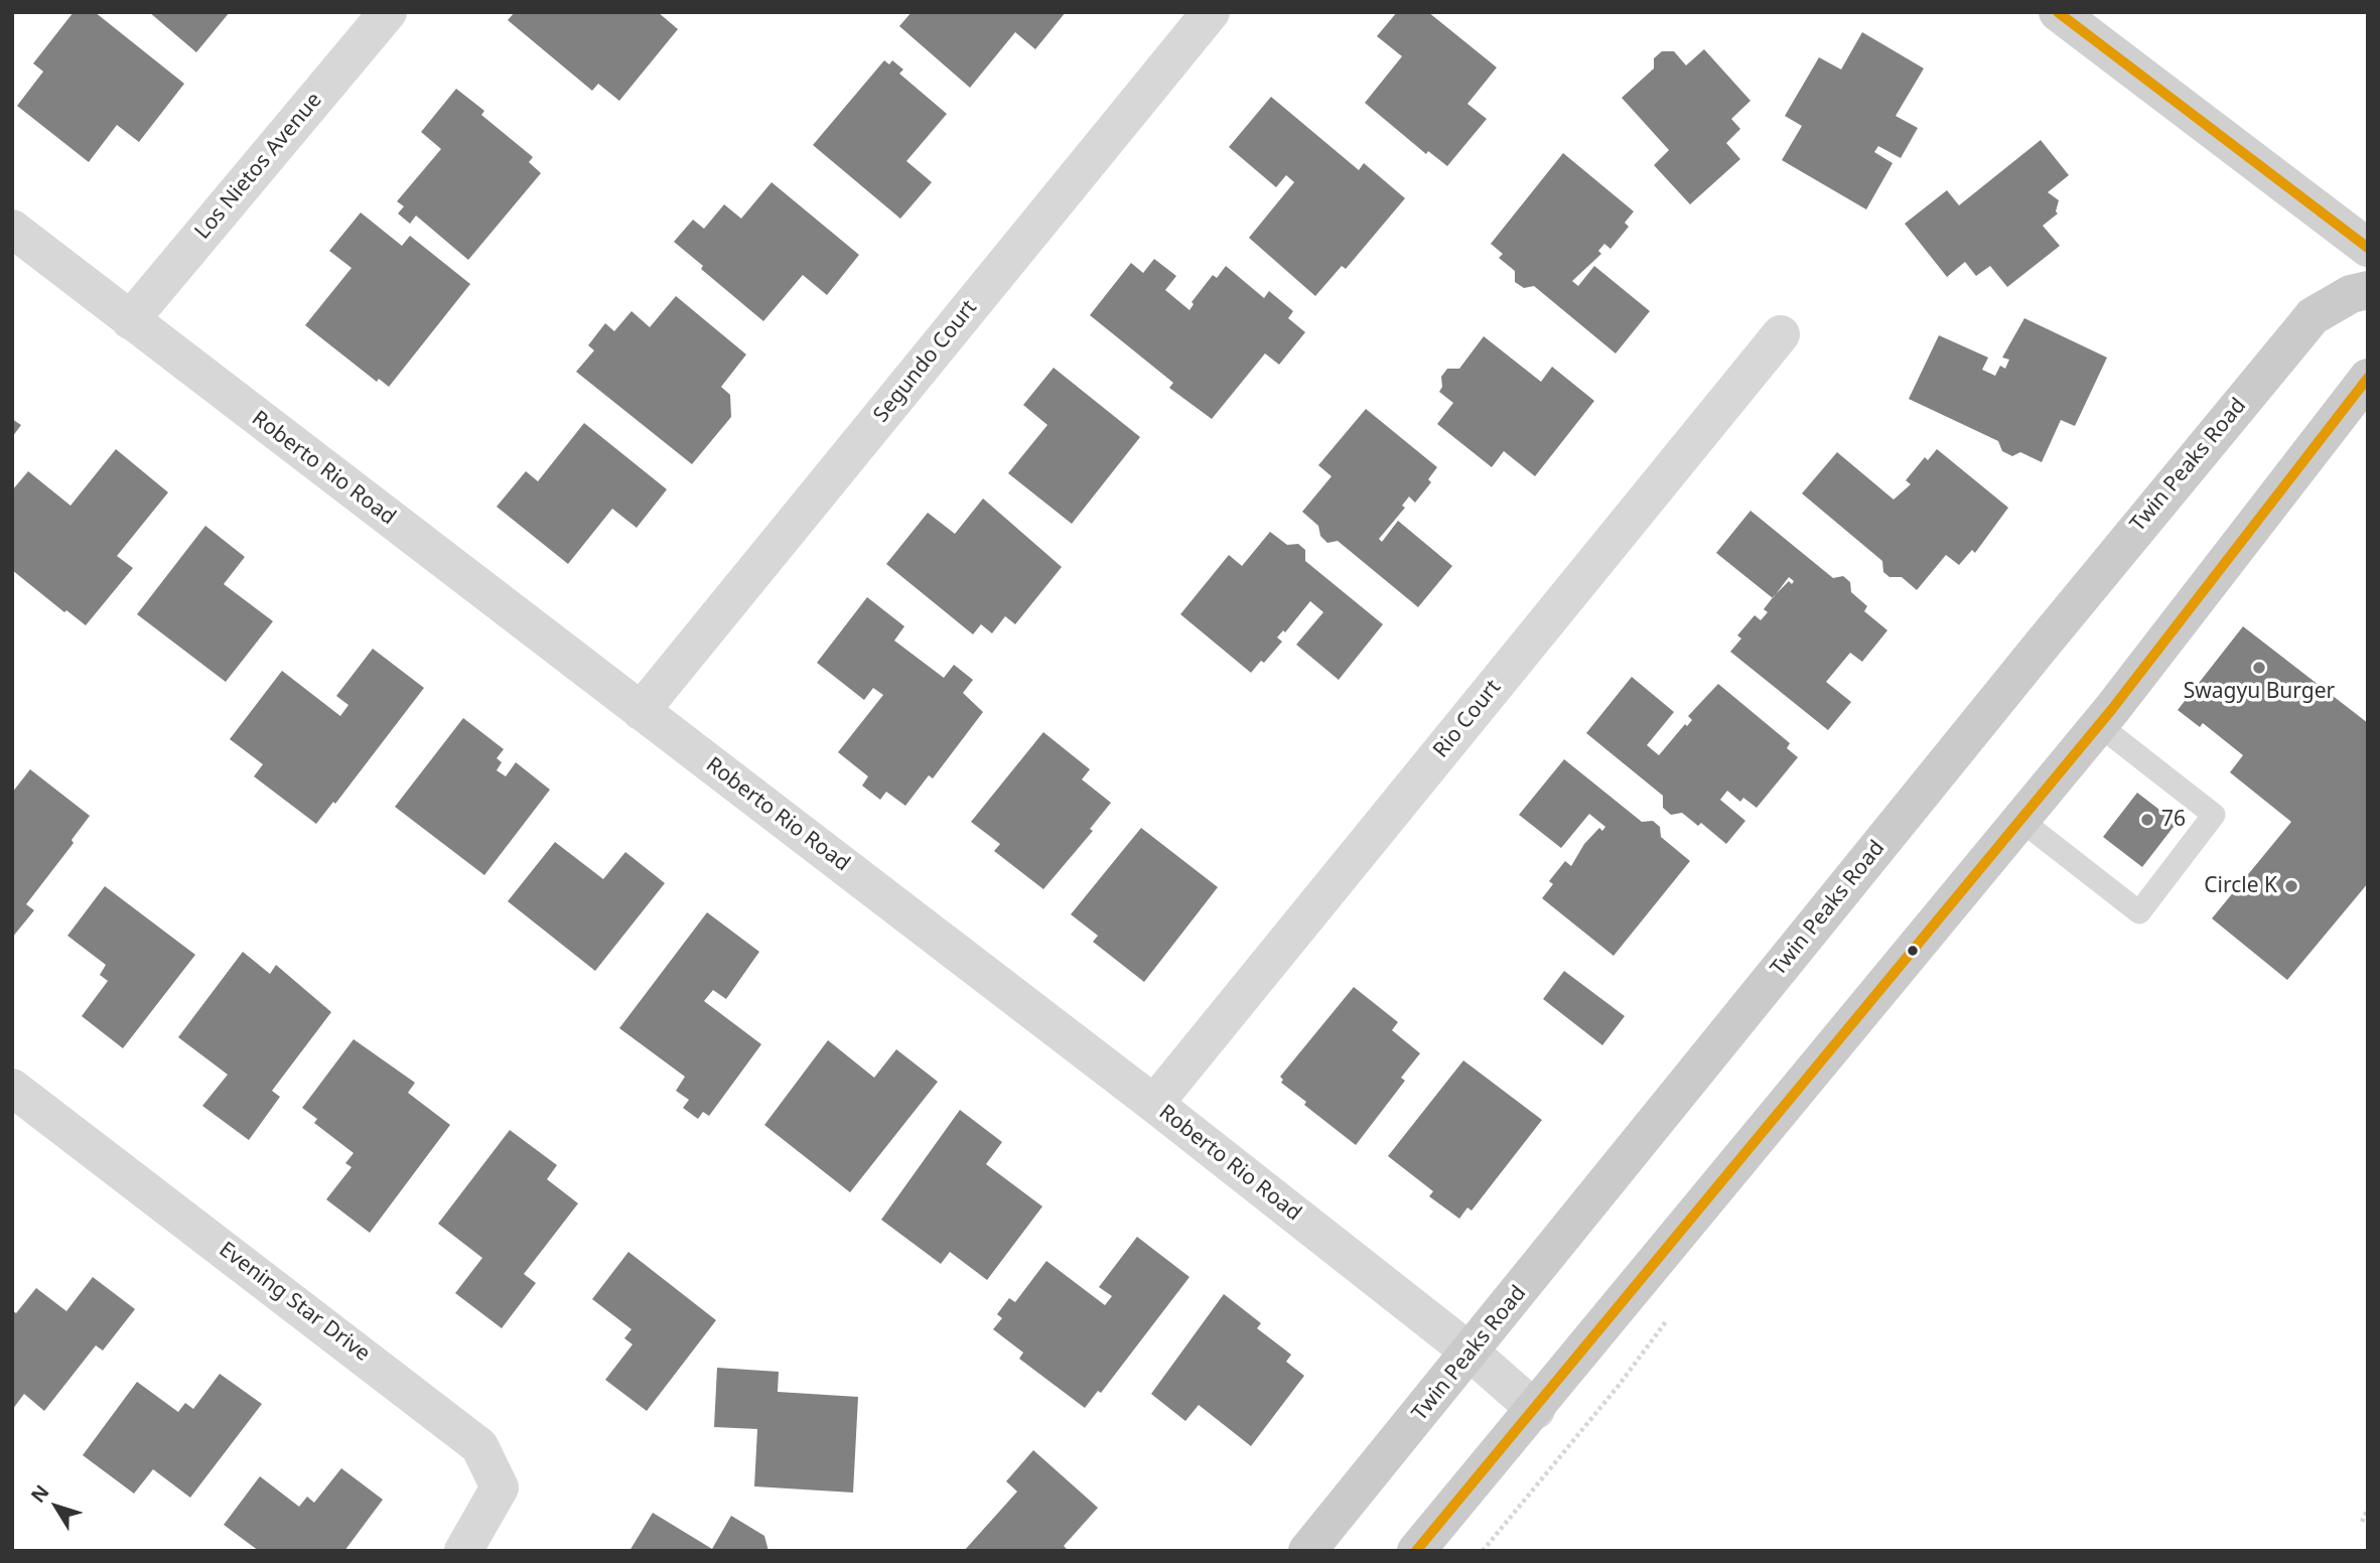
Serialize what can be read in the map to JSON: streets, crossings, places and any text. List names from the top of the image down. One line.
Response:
{"streets":{"main road":["Twin Peaks Road"],"street":["Los Nietos Avenue","Segundo Court","Roberto Rio Road","Rio Court","Evening Star Drive"]},"crossings":[["Los Nietos Avenue","Roberto Rio Road"],["Segundo Court","Roberto Rio Road"],["Twin Peaks Road","Roberto Rio Road"],["Roberto Rio Road","Rio Court"]],"places":["Swagyu Burger","76","Circle K"],"north":"top left"}
